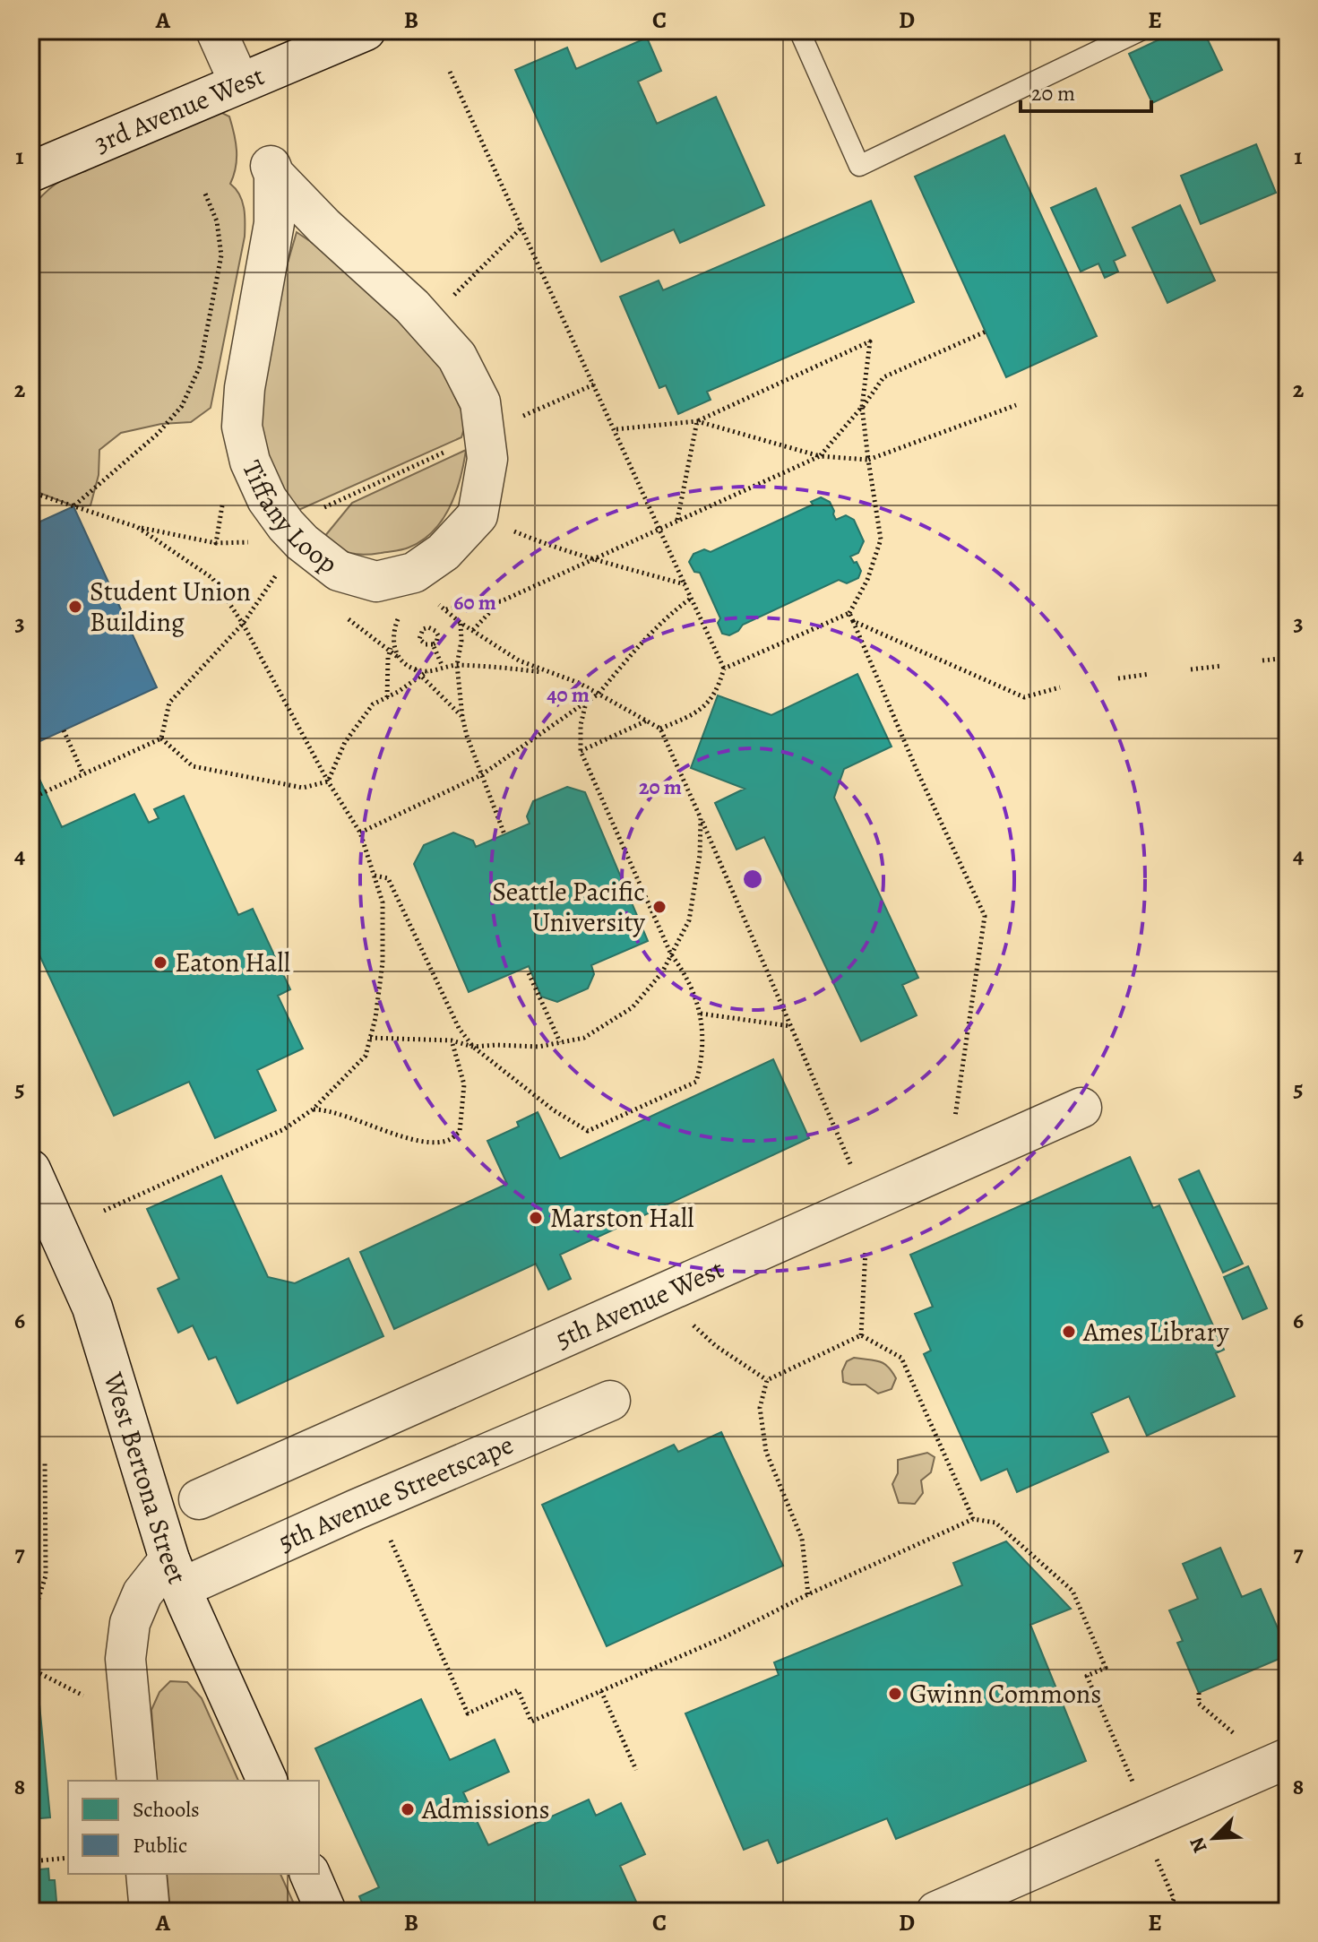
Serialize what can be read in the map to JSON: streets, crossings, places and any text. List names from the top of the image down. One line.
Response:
{"streets":{"street":["3rd Avenue West","Tiffany Loop","5th Avenue West","West Bertona Street","5th Avenue Streetscape"]},"crossings":[["West Bertona Street","5th Avenue Streetscape"]],"places":["Student Union Building","Seattle Pacific University","Eaton Hall","Marston Hall","Ames Library","Gwinn Commons","Admissions"],"legend":["Schools","Public"],"scale_bar":"20 m","north":"bottom left","grid":{"columns":["A","B","C","D","E"],"rows":["1","2","3","4","5","6","7","8"]},"rings":["60 m","40 m","20 m"]}
